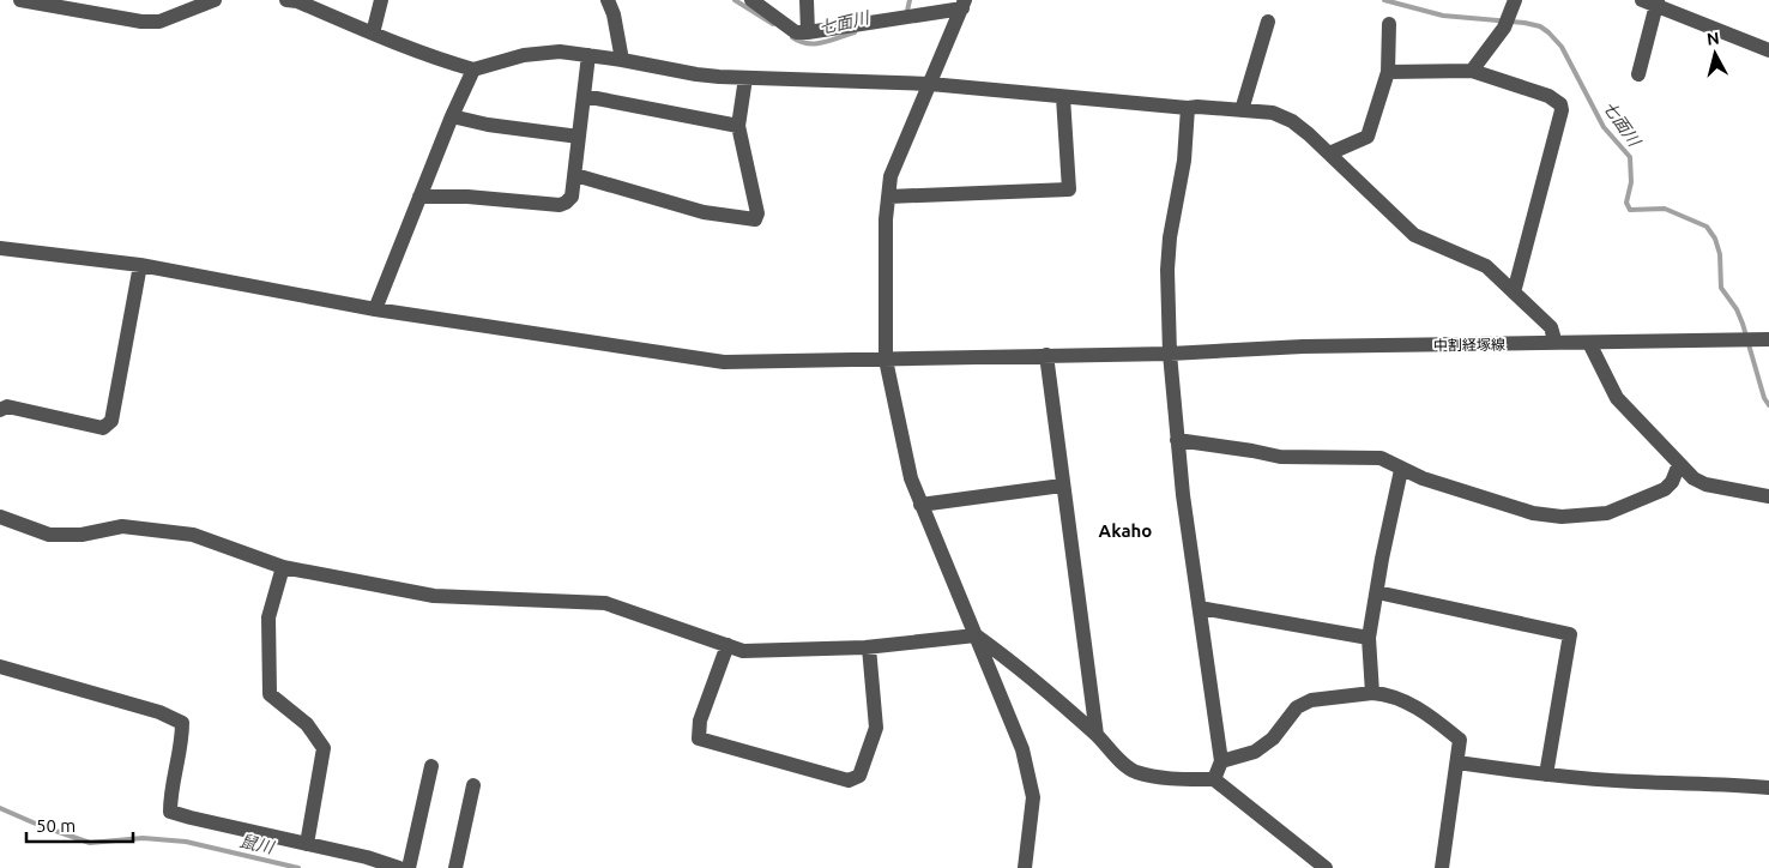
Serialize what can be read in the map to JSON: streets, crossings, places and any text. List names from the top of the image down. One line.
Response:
{"streets":{"street":["中割経塚線"]},"districts":["Akaho"],"water":["七面川","鼠川"],"scale_bar":"50 m","north":"top"}
